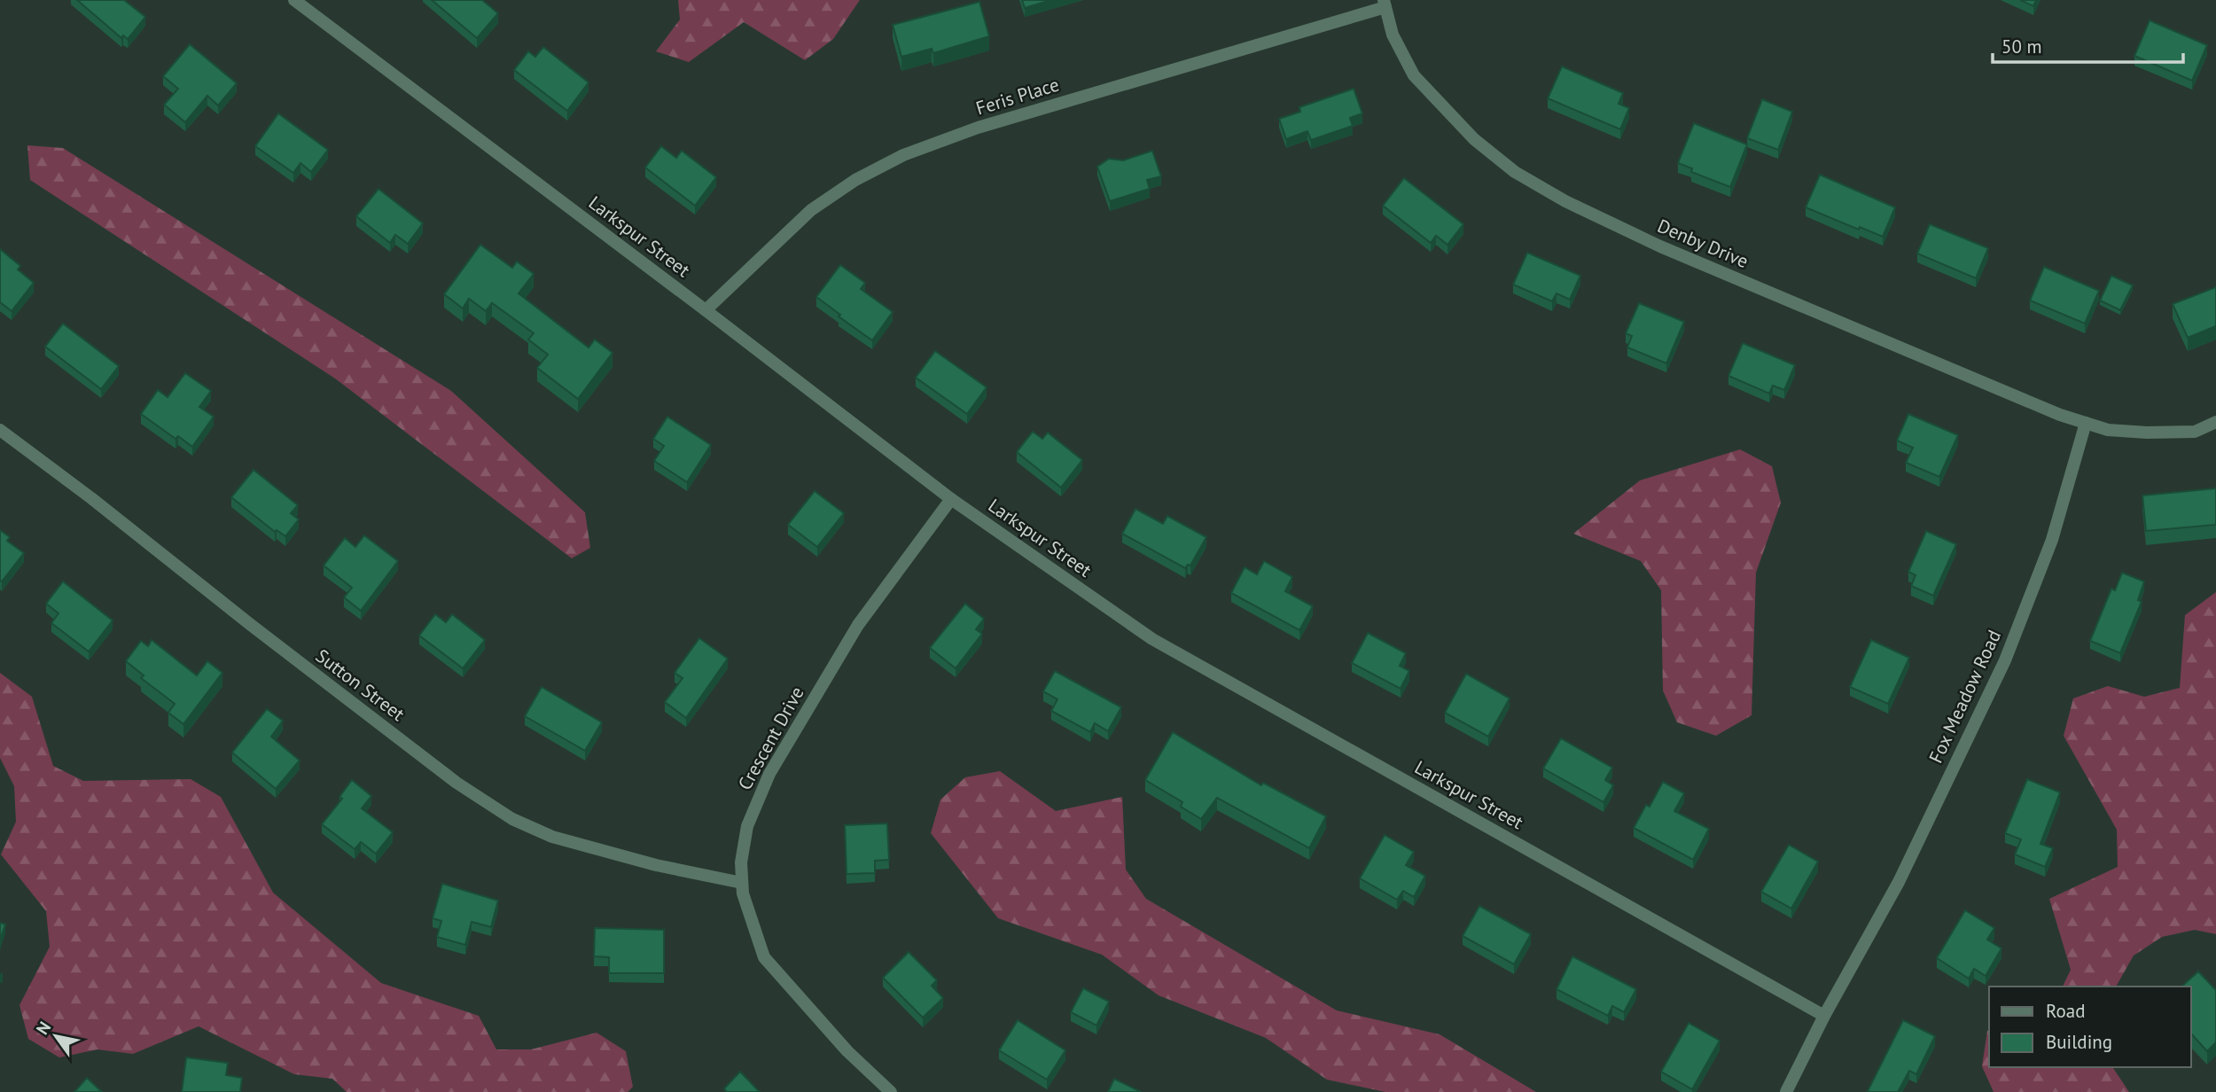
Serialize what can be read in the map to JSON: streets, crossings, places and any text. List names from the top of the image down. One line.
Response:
{"streets":{"street":["Feris Place","Larkspur Street","Denby Drive","Sutton Street","Fox Meadow Road","Crescent Drive"]},"crossings":[["Feris Place","Larkspur Street"],["Feris Place","Denby Drive"],["Larkspur Street","Fox Meadow Road"],["Larkspur Street","Crescent Drive"],["Denby Drive","Fox Meadow Road"],["Sutton Street","Crescent Drive"]],"legend":["Road","Building"],"scale_bar":"50 m","north":"top left"}
